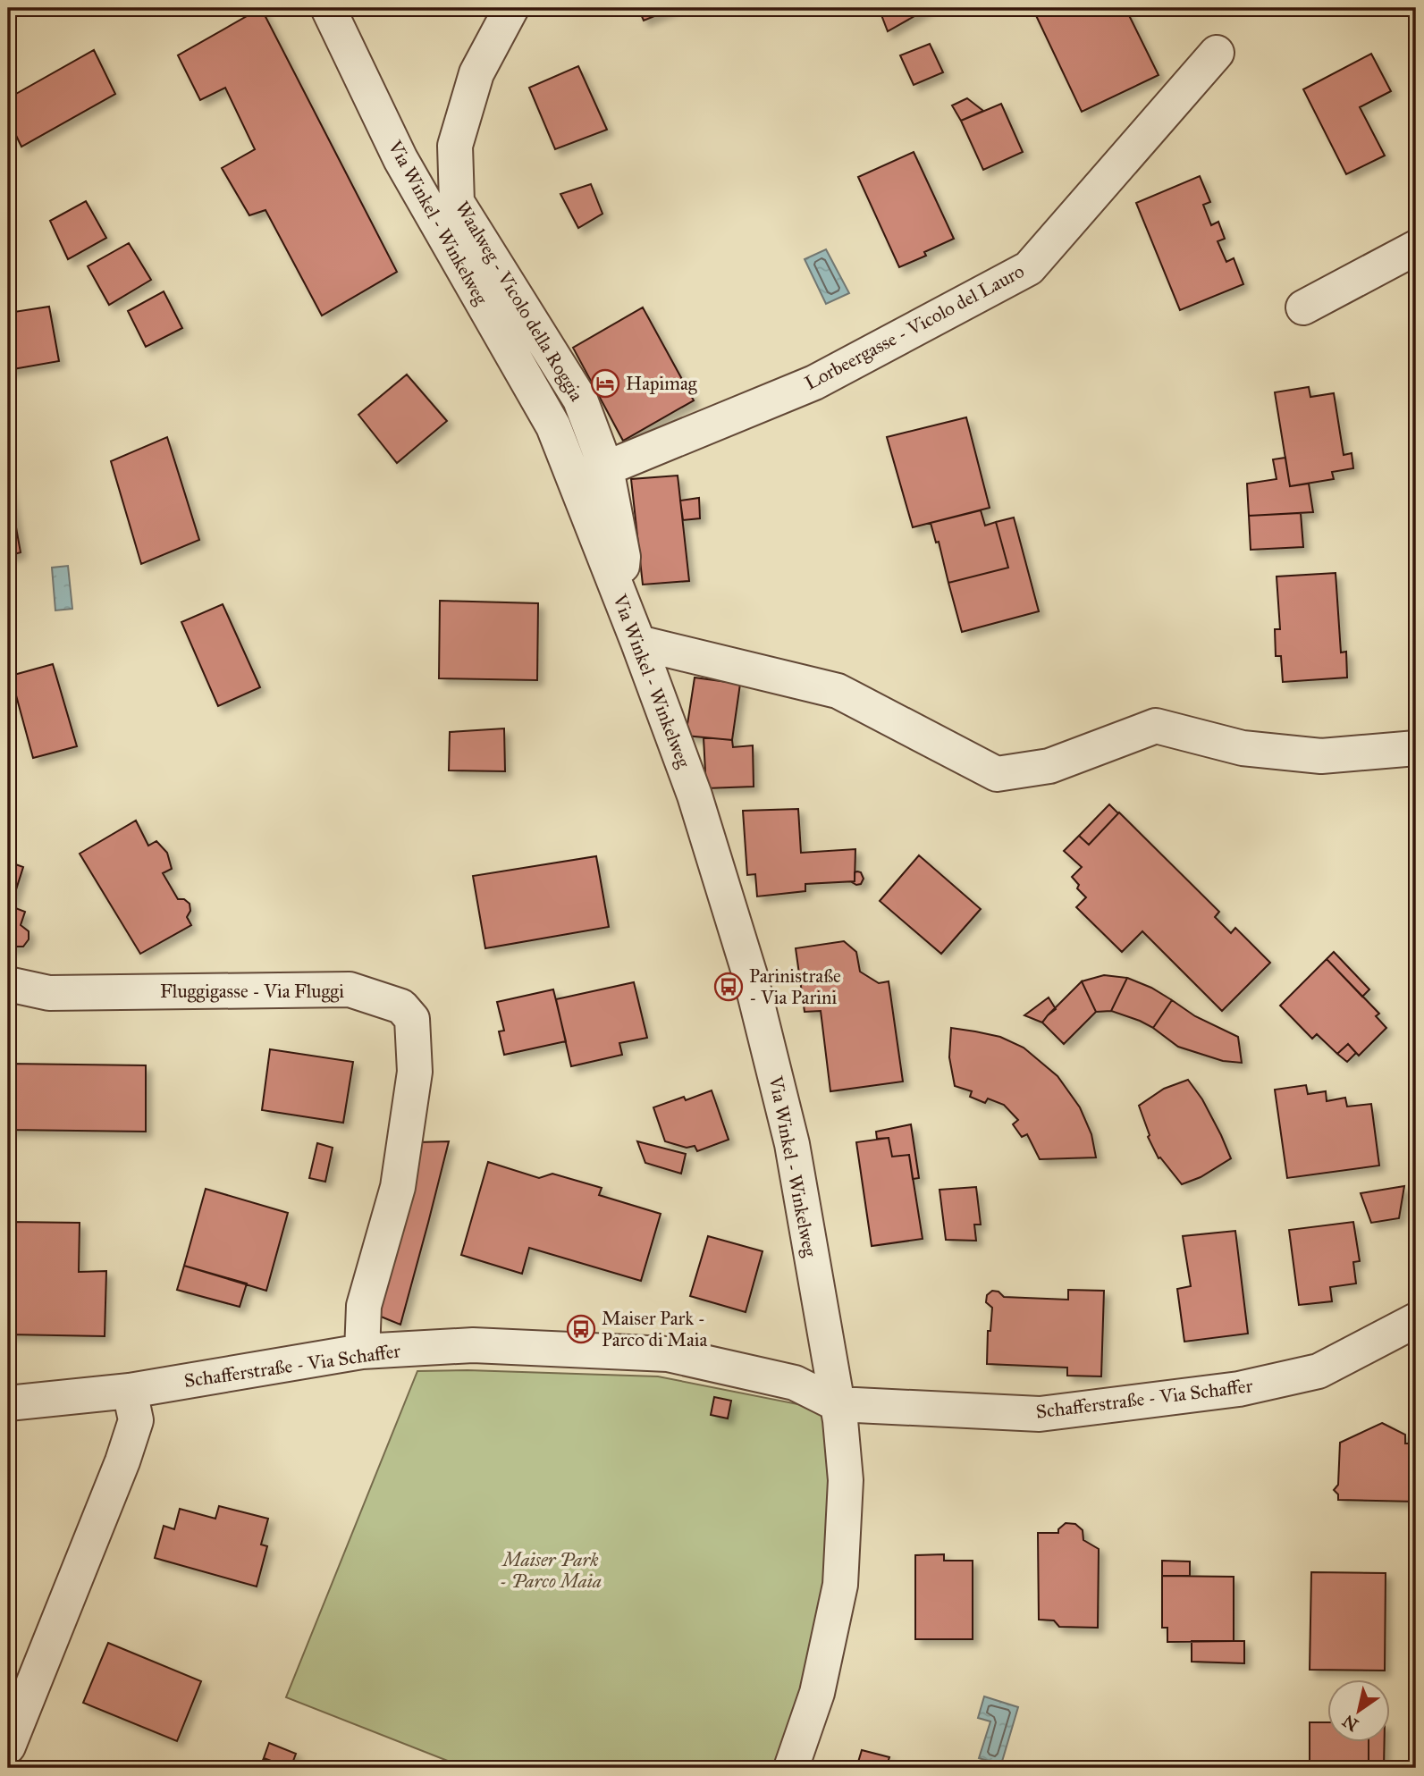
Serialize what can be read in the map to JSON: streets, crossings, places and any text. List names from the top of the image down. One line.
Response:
{"streets":{"street":["Via Winkel - Winkelweg","Waalweg - Vicolo della Roggia","Lorbeergasse - Vicolo del Lauro","Fluggigasse - Via Fluggi","Schafferstraße - Via Schaffer"]},"crossings":[["Via Winkel - Winkelweg","Waalweg - Vicolo della Roggia"],["Via Winkel - Winkelweg","Schafferstraße - Via Schaffer"],["Waalweg - Vicolo della Roggia","Lorbeergasse - Vicolo del Lauro"],["Fluggigasse - Via Fluggi","Schafferstraße - Via Schaffer"]],"parks":["Maiser Park - Parco Maia"],"places":{"hotel":["Hapimag"],"bus stop":["Parinistraße - Via Parini","Maiser Park - Parco di Maia"]},"north":"bottom left"}
